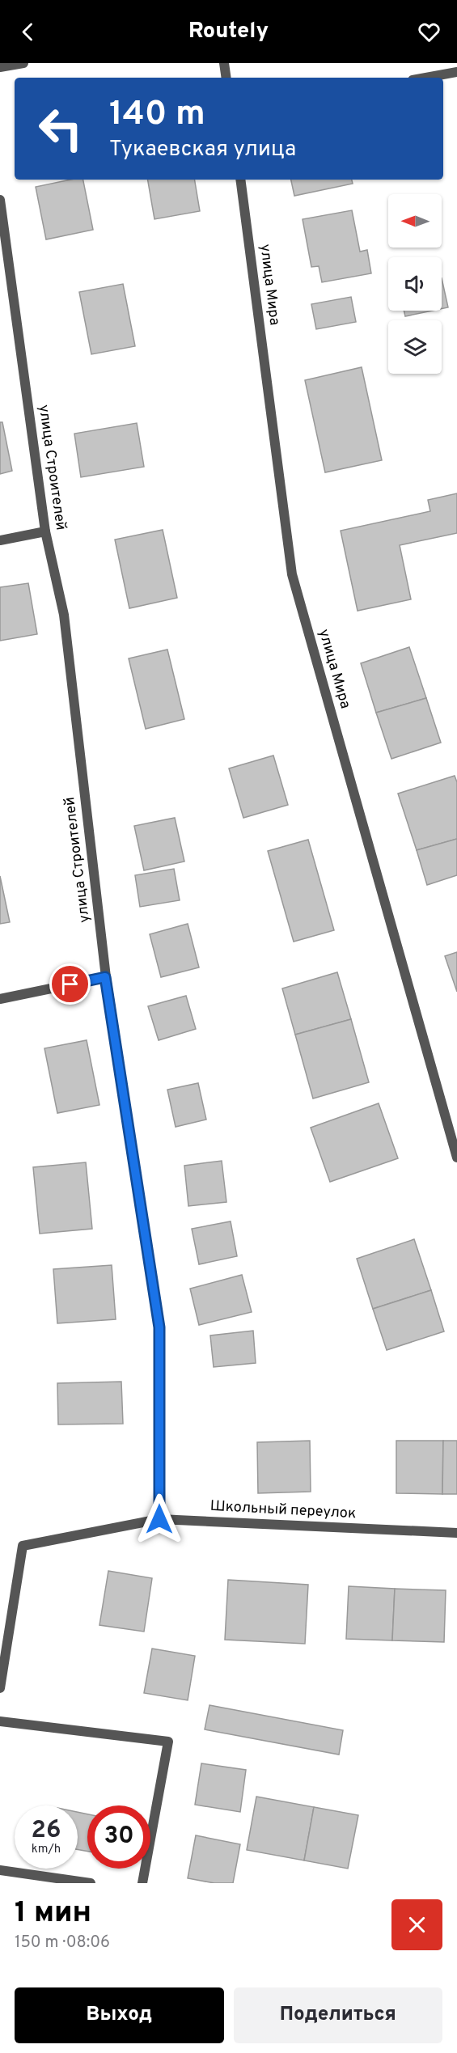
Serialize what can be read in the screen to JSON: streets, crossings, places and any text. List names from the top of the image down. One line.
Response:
{"streets":{"street":["улица Мира","улица Строителей","Школьный переулок"]},"crossings":[["улица Строителей","Школьный переулок"]],"north":"left","page":{"header":"Routely","turn":["140 m","Тукаевская улица"],"speed":"26 km/h","limit":"30","heading":["1 мин","150 m · 08:06"],"buttons":["Выход","Поделиться"]}}
